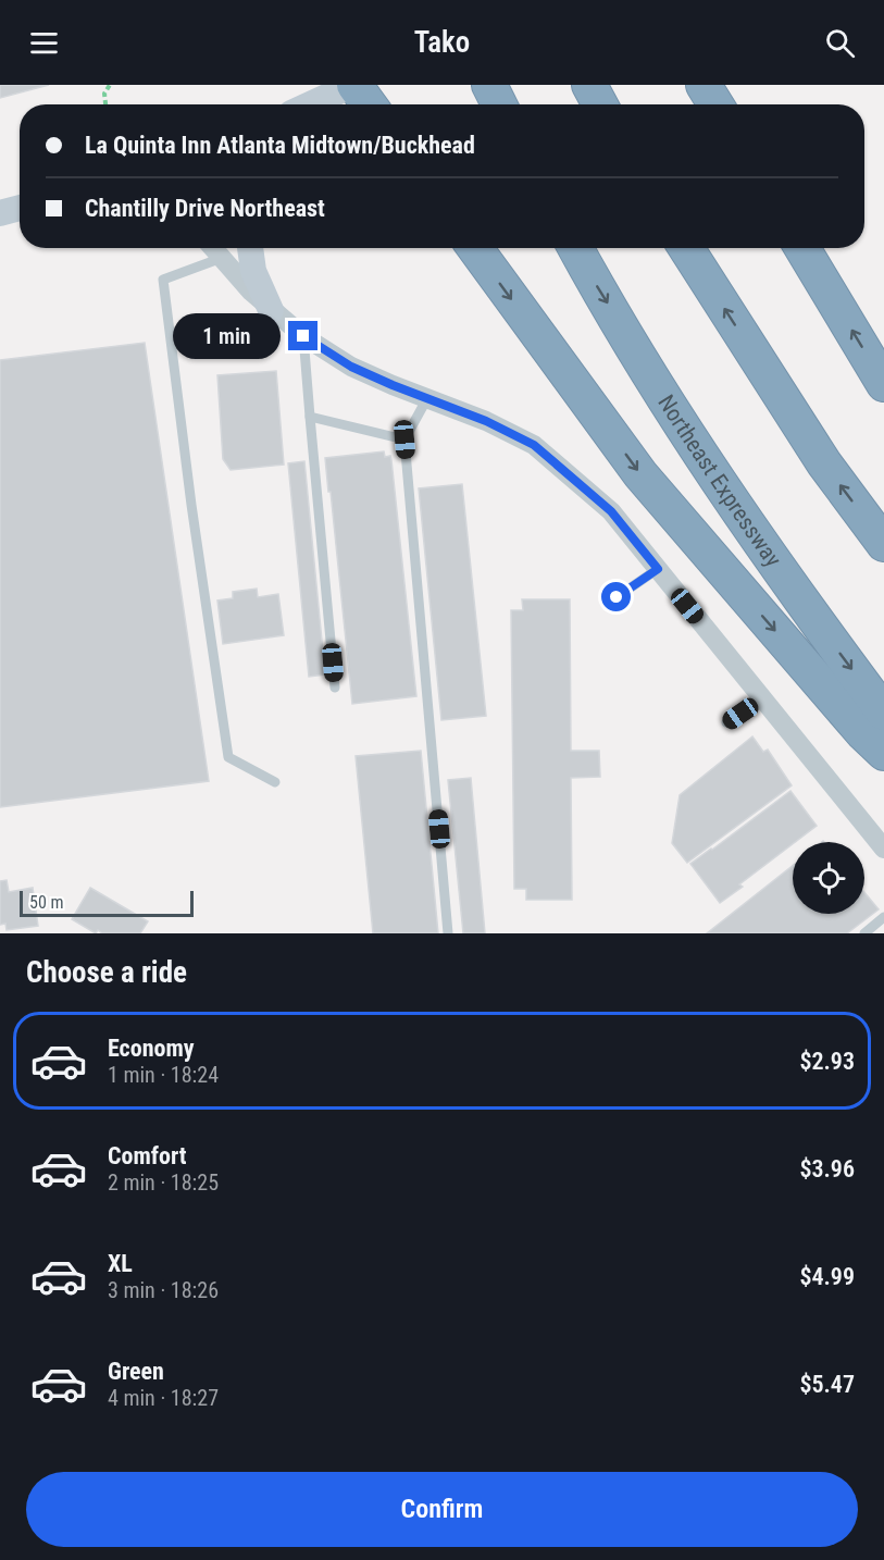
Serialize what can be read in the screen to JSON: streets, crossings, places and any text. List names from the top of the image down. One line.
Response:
{"streets":{"highway":["Northeast Expressway"]},"scale_bar":"50 m","page":{"header":"Tako","banner":["La Quinta Inn Atlanta Midtown/Buckhead","Chantilly Drive Northeast"],"bubble":"1 min","scale":"50 m","heading":"Choose a ride","list":[{"name":"Economy","note":"1 min · 18:24","value":"$2.93"},{"name":"Comfort","note":"2 min · 18:25","value":"$3.96"},{"name":"XL","note":"3 min · 18:26","value":"$4.99"},{"name":"Green","note":"4 min · 18:27","value":"$5.47"}],"buttons":"Confirm"}}
